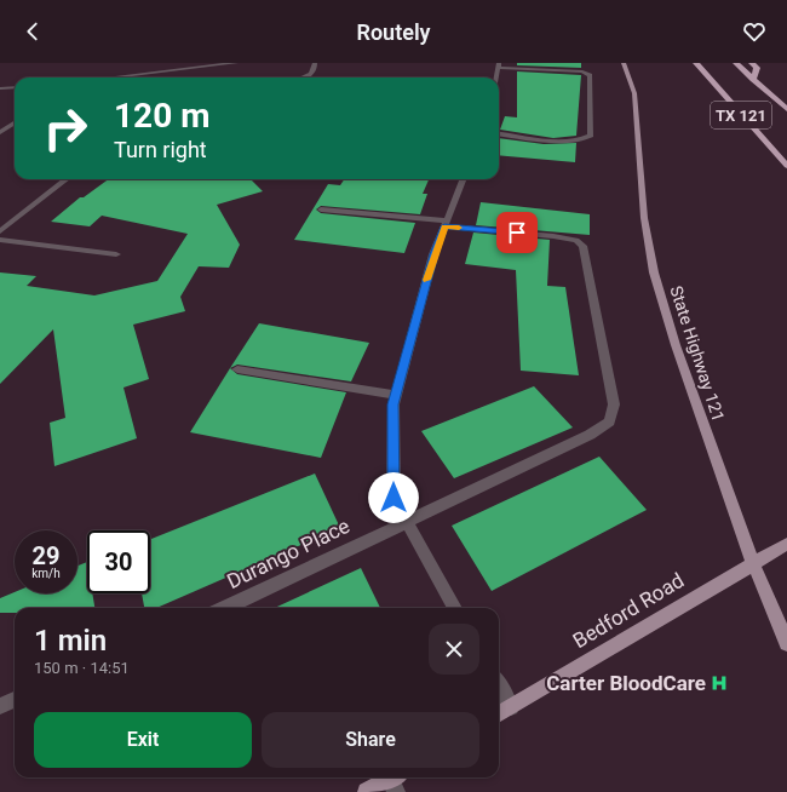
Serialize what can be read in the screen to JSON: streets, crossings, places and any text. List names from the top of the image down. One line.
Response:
{"streets":{"highway":["TX 121"],"main road":["State Highway 121","Bedford Road"],"street":["Durango Place"]},"crossings":[["State Highway 121","Bedford Road"]],"places":{"hospital":["Carter BloodCare"]},"page":{"header":"Routely","turn":["120 m","Turn right"],"speed":"29 km/h","limit":"30","heading":["1 min","150 m · 14:51"],"buttons":["Exit","Share"]}}
